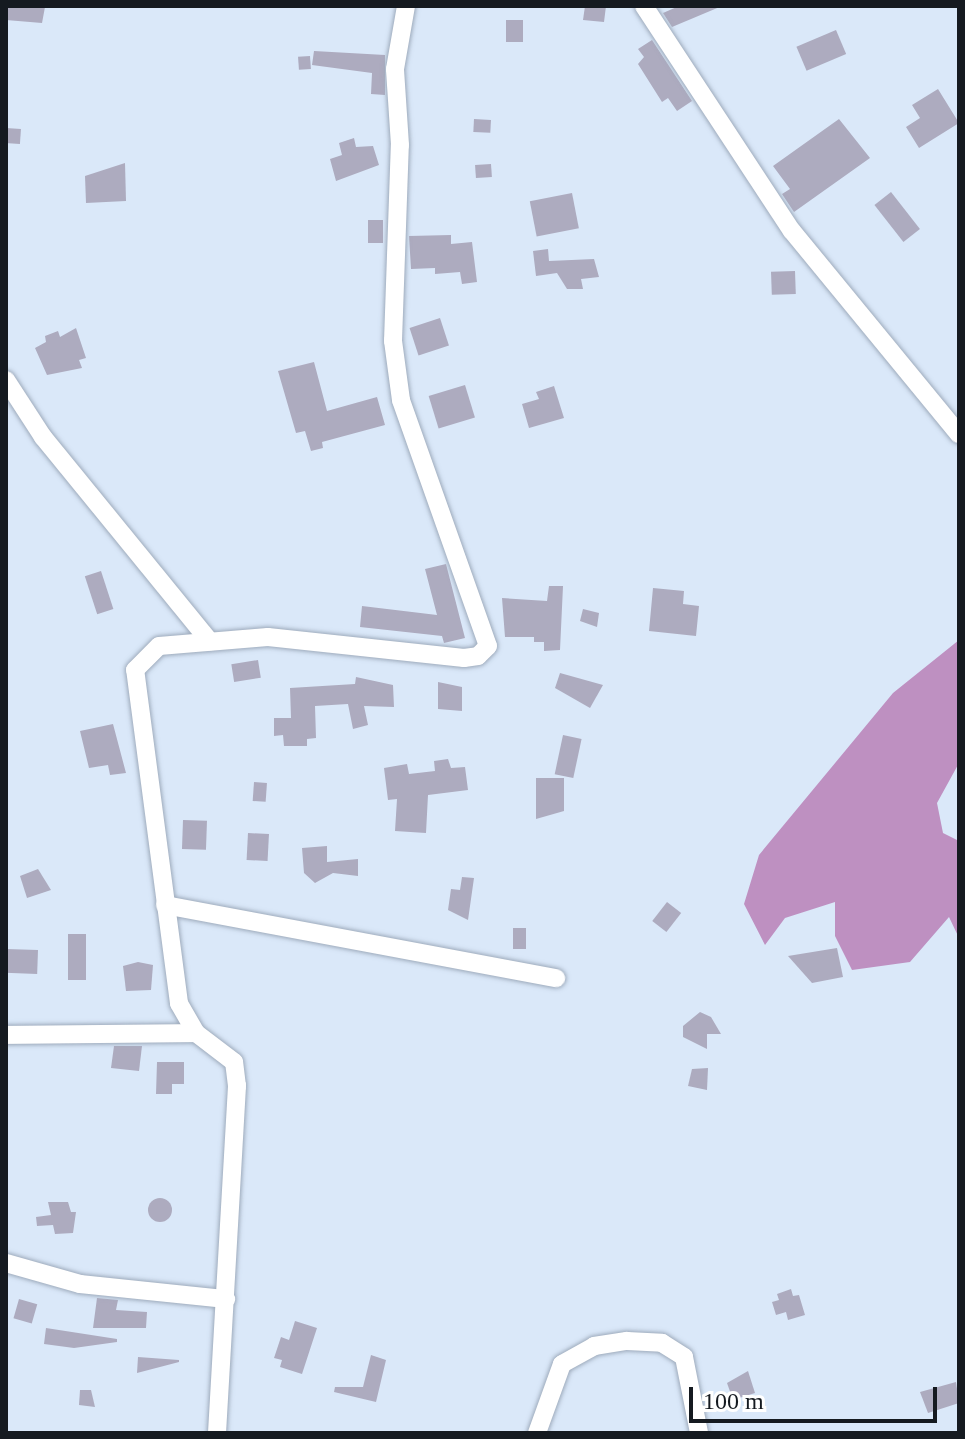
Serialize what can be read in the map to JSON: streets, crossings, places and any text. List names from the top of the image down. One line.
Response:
{"scale_bar":"100 m"}
